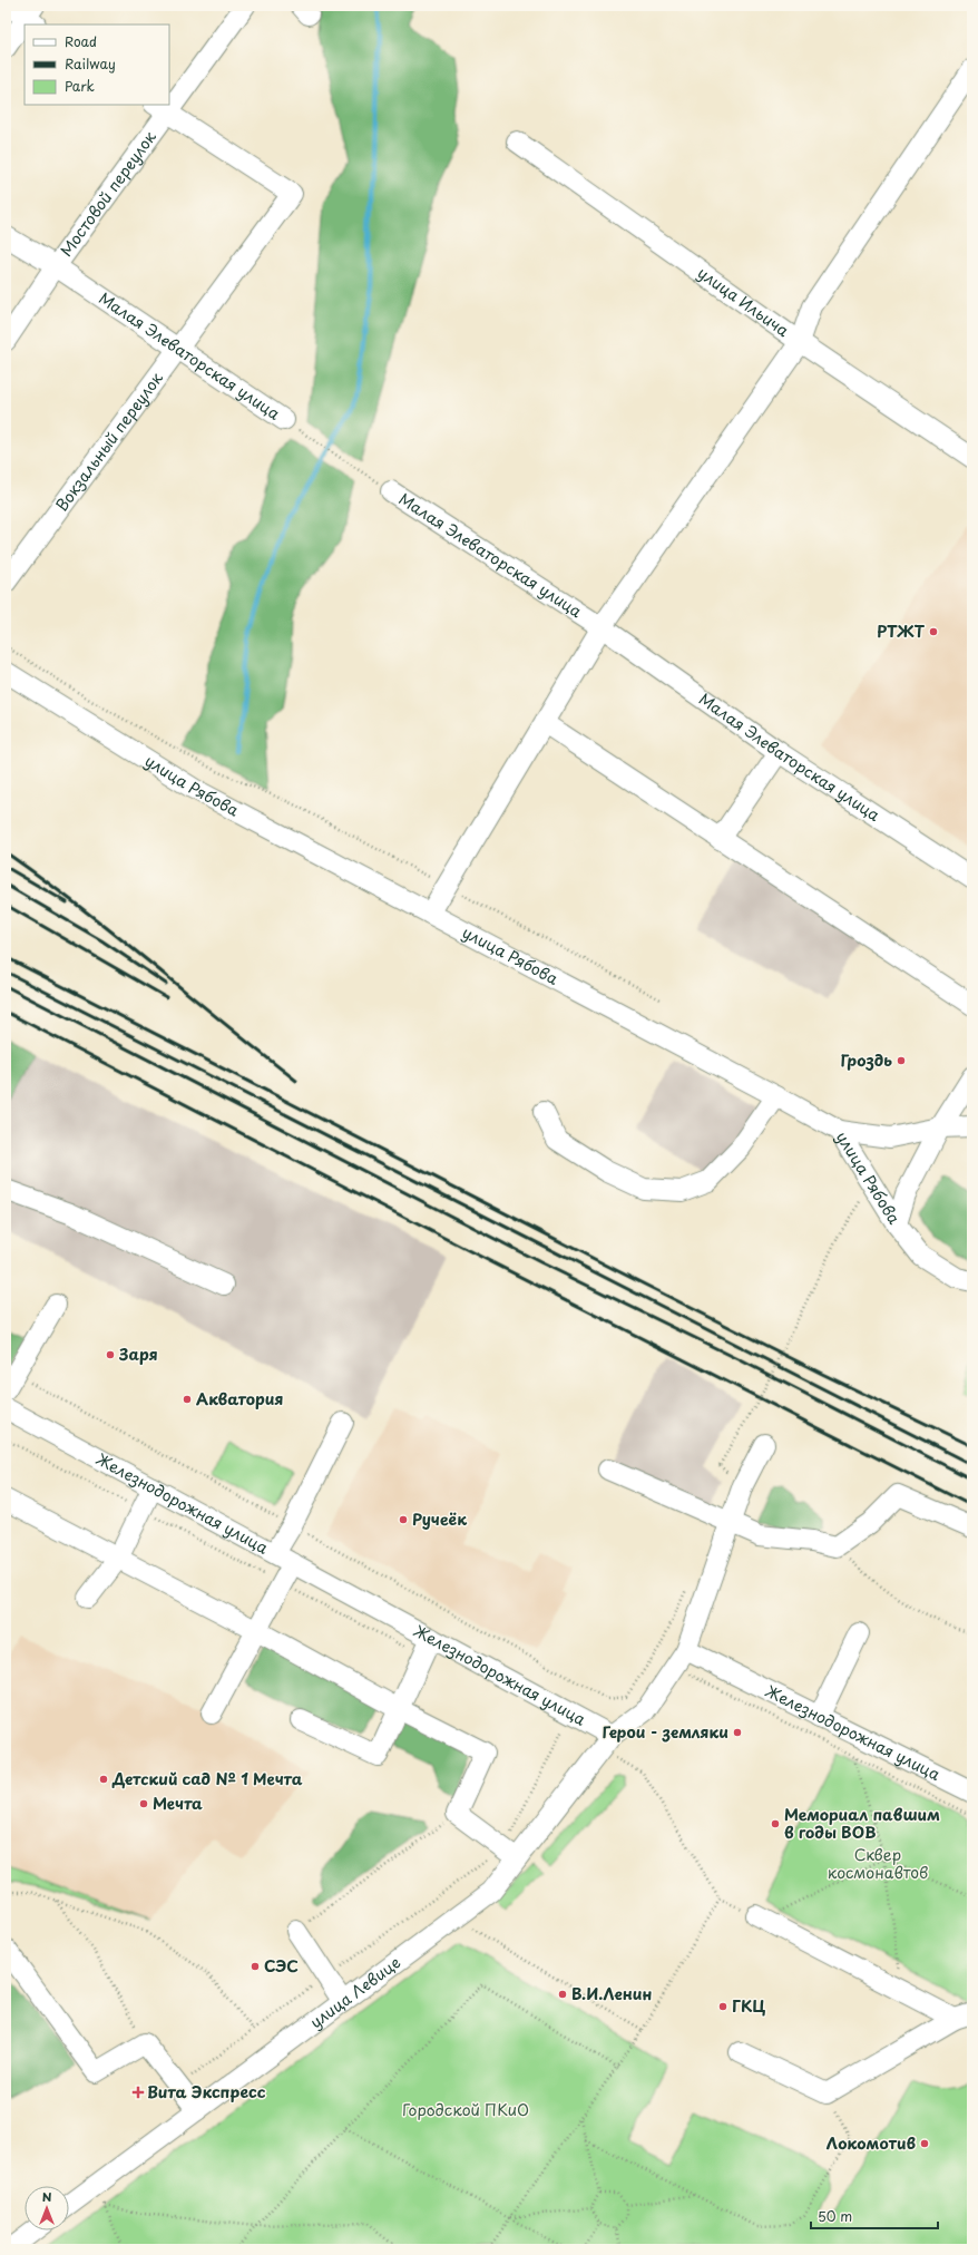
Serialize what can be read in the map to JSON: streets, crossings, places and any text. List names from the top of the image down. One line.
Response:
{"streets":{"street":["Мостовой переулок","улица Ильича","Малая Элеваторская улица","Вокзальный переулок","улица Рябова","Железнодорожная улица","улица Левице"]},"crossings":[["Мостовой переулок","Малая Элеваторская улица"],["Мостовой переулок","Вокзальный переулок"],["Малая Элеваторская улица","Вокзальный переулок"],["Железнодорожная улица","улица Левице"]],"parks":["Сквер космонавтов","Городской ПКиО"],"places":{"other":["РТЖТ","Гроздь","Заря","Акватория","Ручеёк","Герои - земляки","Детский сад № 1 Мечта","Мечта","Мемориал павшим в годы ВОВ","СЭС","В.И.Ленин","ГКЦ","Локомотив"],"health":["Вита Экспресс"]},"legend":["Road","Railway","Park"],"scale_bar":"50 m","north":"top"}
